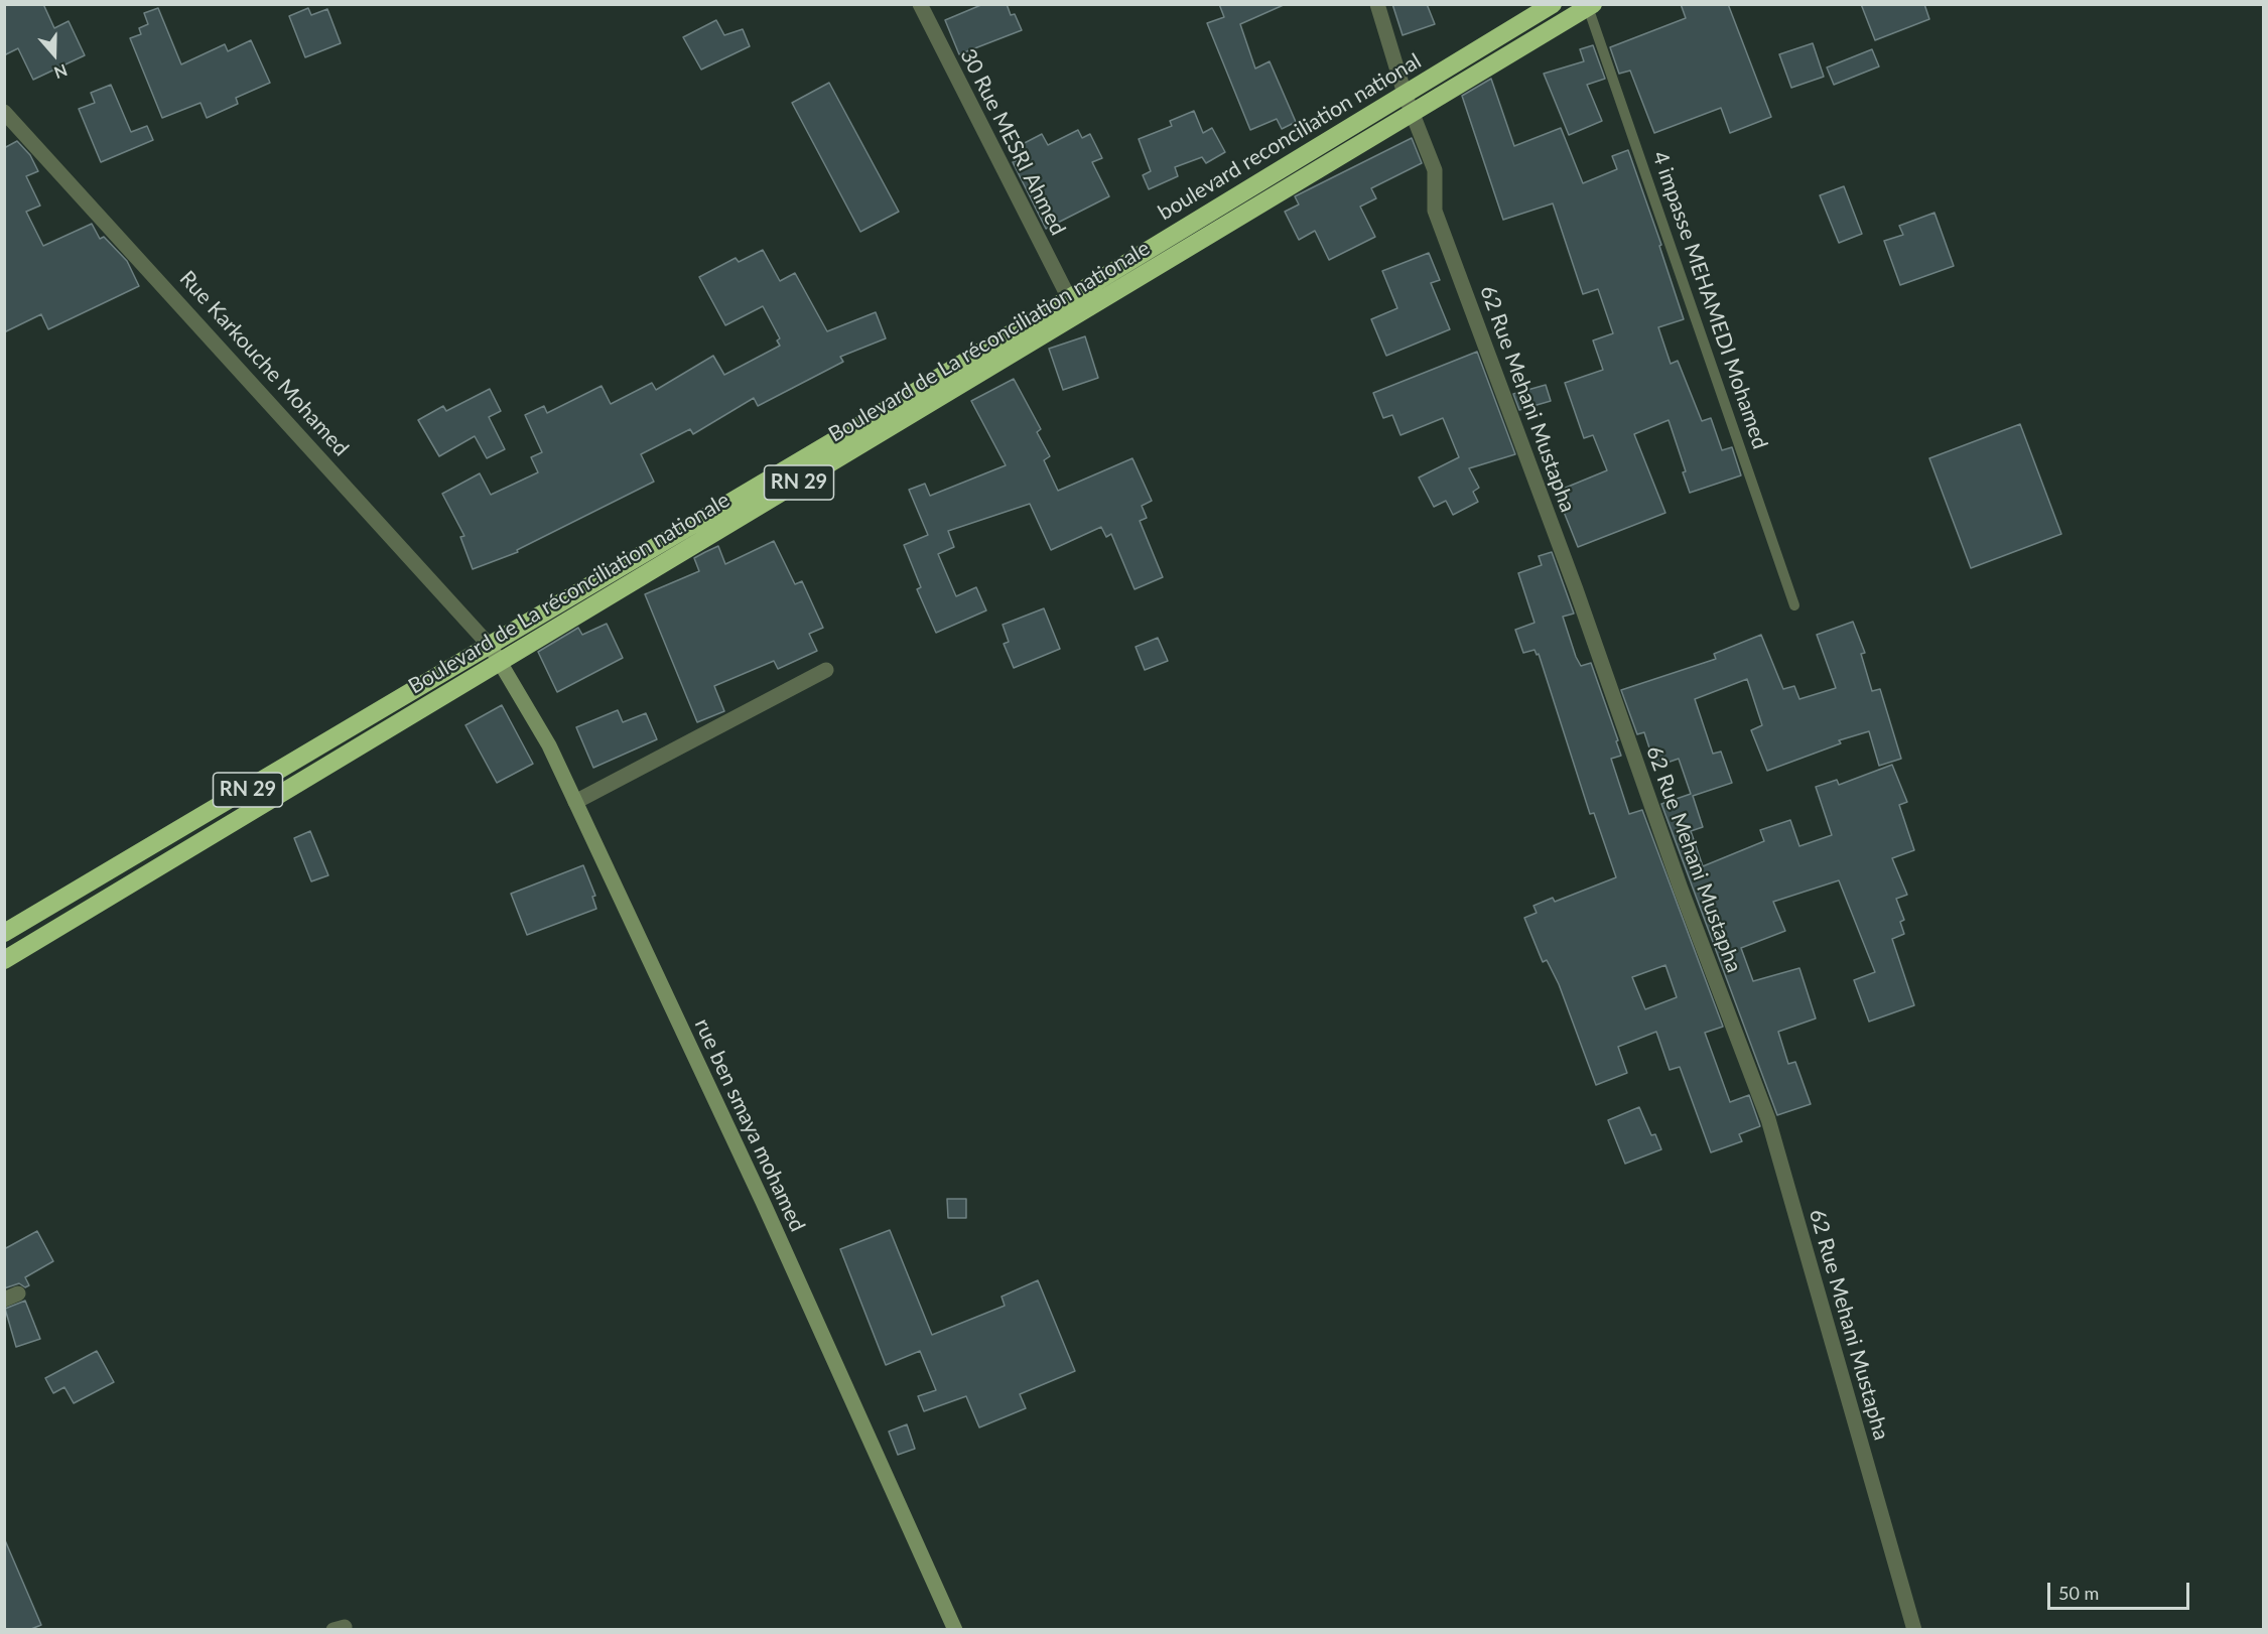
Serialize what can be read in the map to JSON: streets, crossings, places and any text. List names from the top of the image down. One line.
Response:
{"streets":{"highway":["boulevard reconciliation national","Boulevard de La réconciliation nationale","RN 29"],"street":["30 Rue MESRI Ahmed","Rue Karkouche Mohamed","62 Rue Mehani Mustapha","rue ben smaya mohamed"],"lane":["4 impasse MEHAMEDI Mohamed"]},"crossings":[["boulevard reconciliation national","30 Rue MESRI Ahmed"],["boulevard reconciliation national","Boulevard de La réconciliation nationale"],["boulevard reconciliation national","Rue Karkouche Mohamed"],["boulevard reconciliation national","62 Rue Mehani Mustapha"],["boulevard reconciliation national","rue ben smaya mohamed"],["4 impasse MEHAMEDI Mohamed","Boulevard de La réconciliation nationale"],["Boulevard de La réconciliation nationale","Rue Karkouche Mohamed"],["Boulevard de La réconciliation nationale","62 Rue Mehani Mustapha"],["Boulevard de La réconciliation nationale","rue ben smaya mohamed"],["Rue Karkouche Mohamed","rue ben smaya mohamed"]],"scale_bar":"50 m","north":"bottom"}
